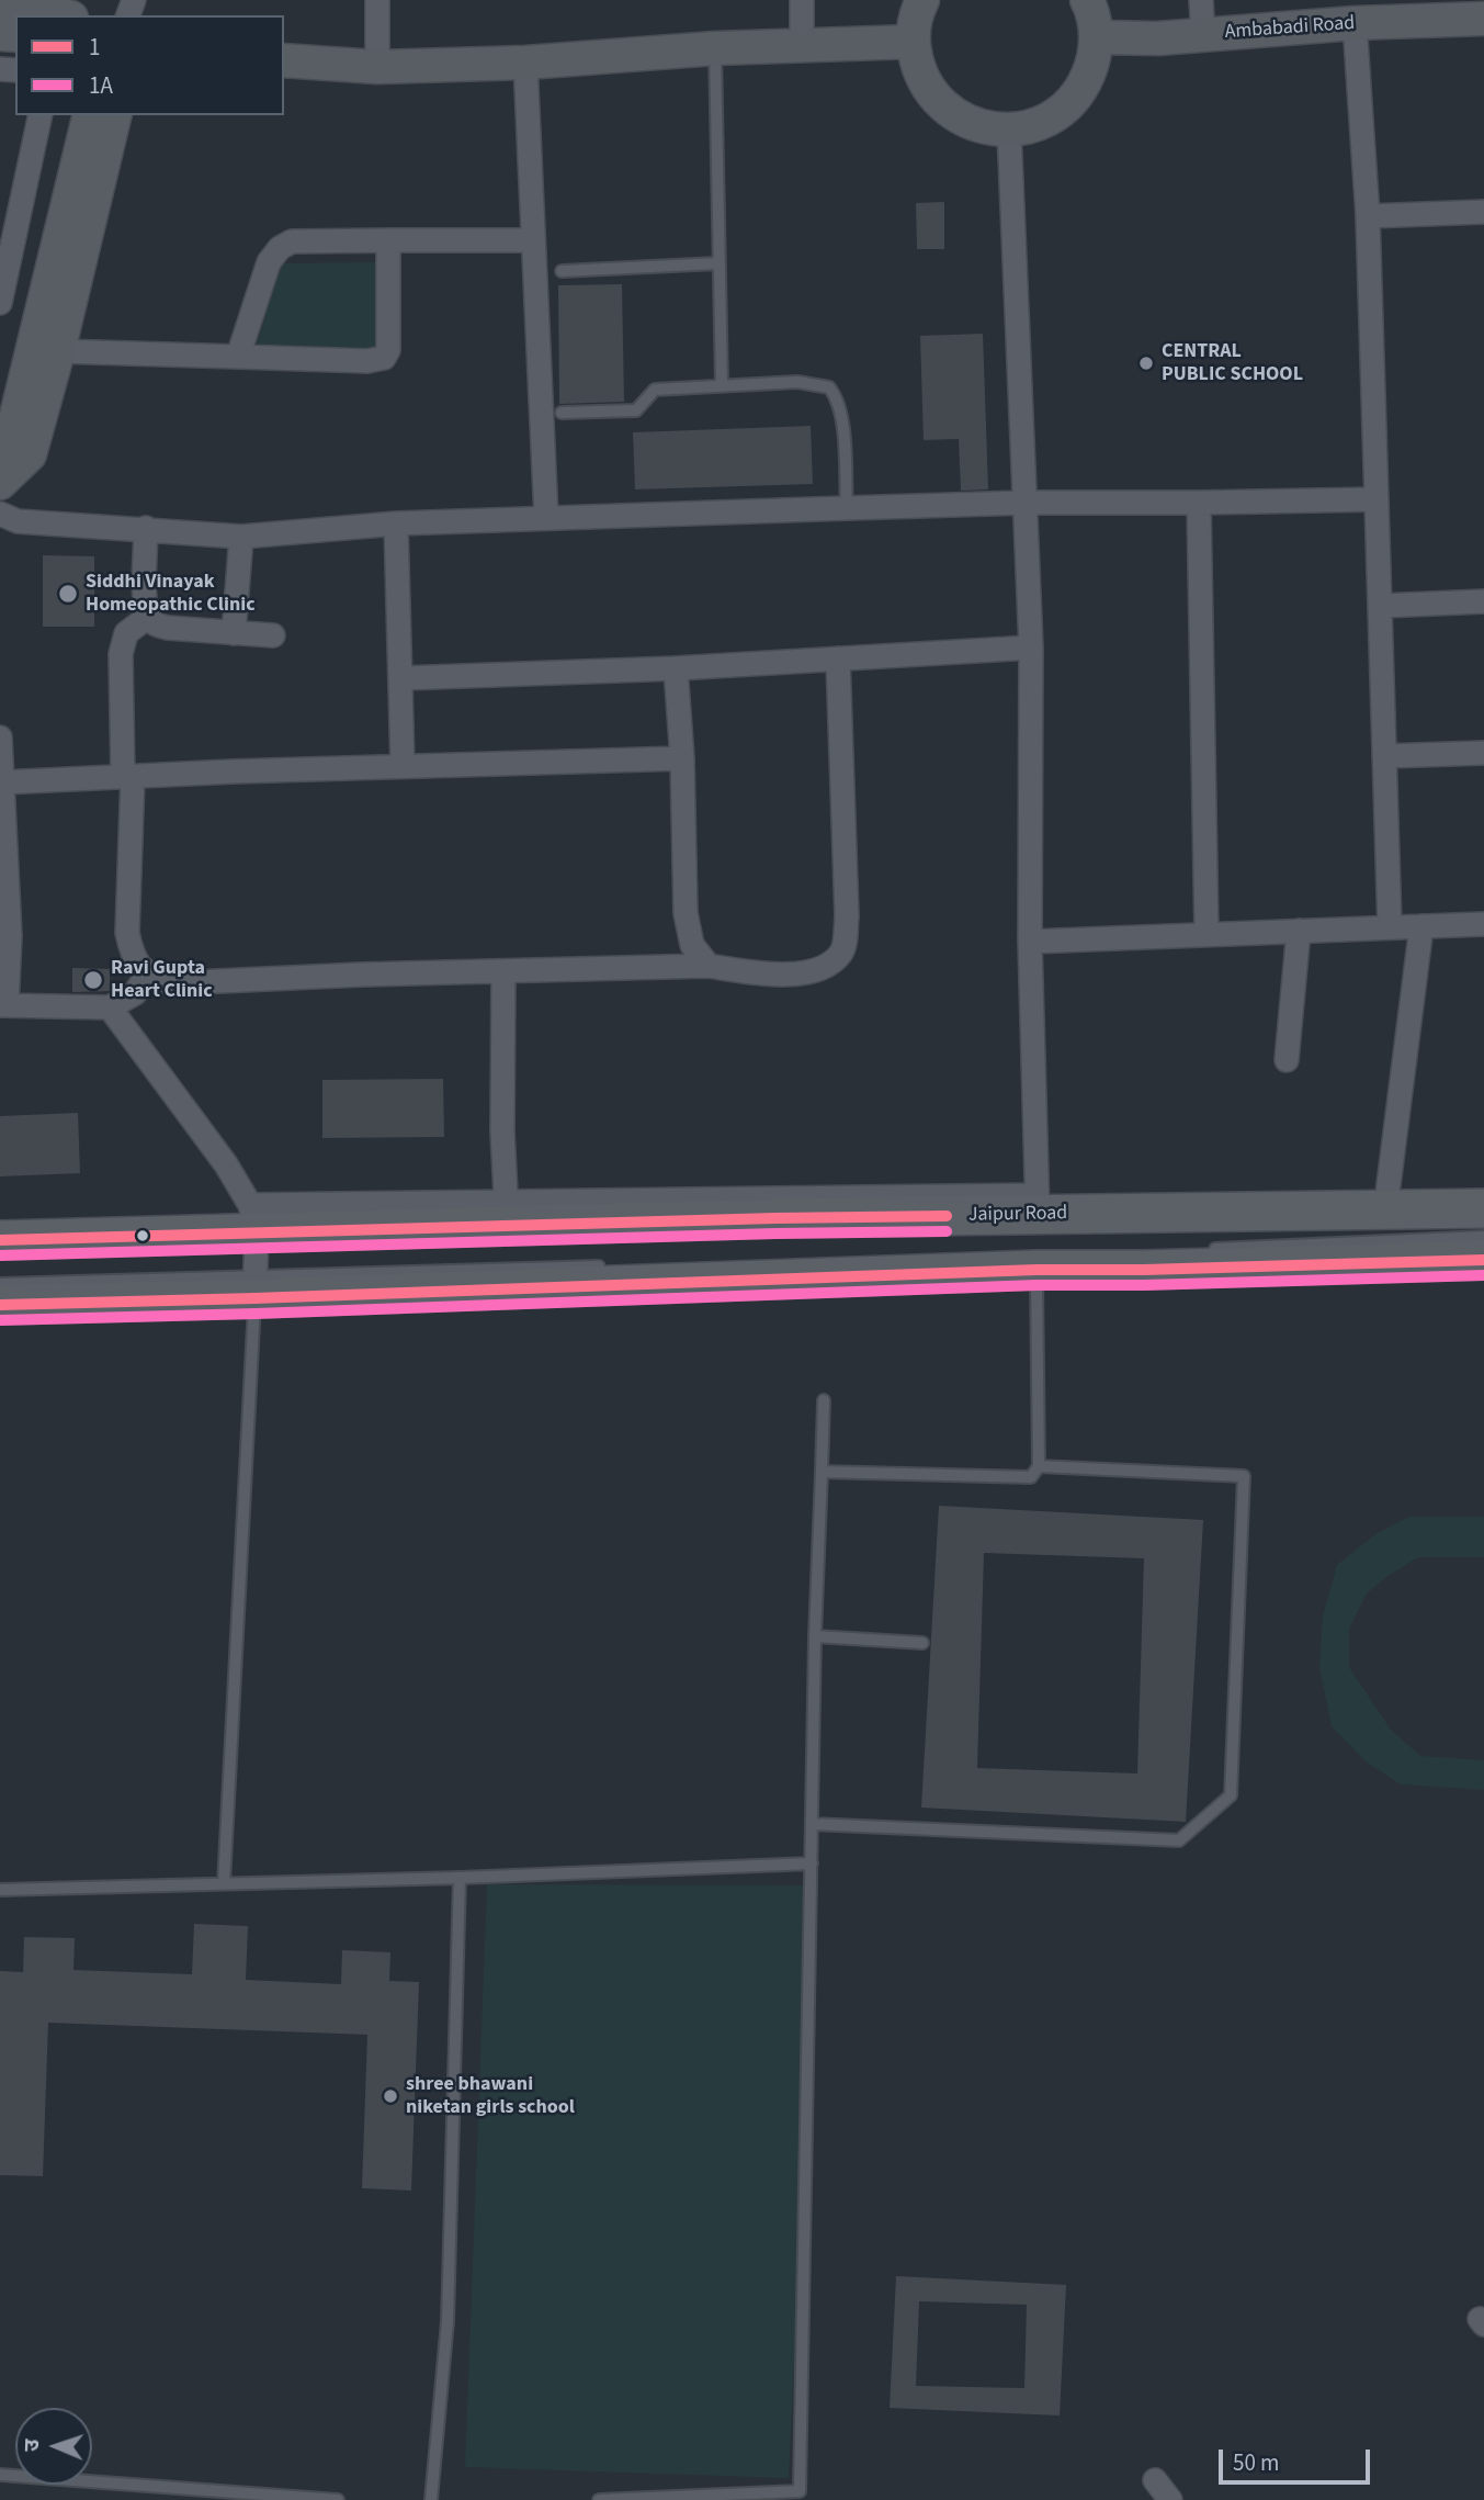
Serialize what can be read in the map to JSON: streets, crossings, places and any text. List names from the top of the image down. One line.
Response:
{"streets":{"main road":["Jaipur Road"],"street":["Ambabadi Road"]},"places":["CENTRAL PUBLIC SCHOOL","Siddhi Vinayak Homeopathic Clinic","Ravi Gupta Heart Clinic","shree bhawani niketan girls school"],"lines":["transit line 1","transit line 1A"],"legend":["1","1A"],"scale_bar":"50 m","north":"left"}
